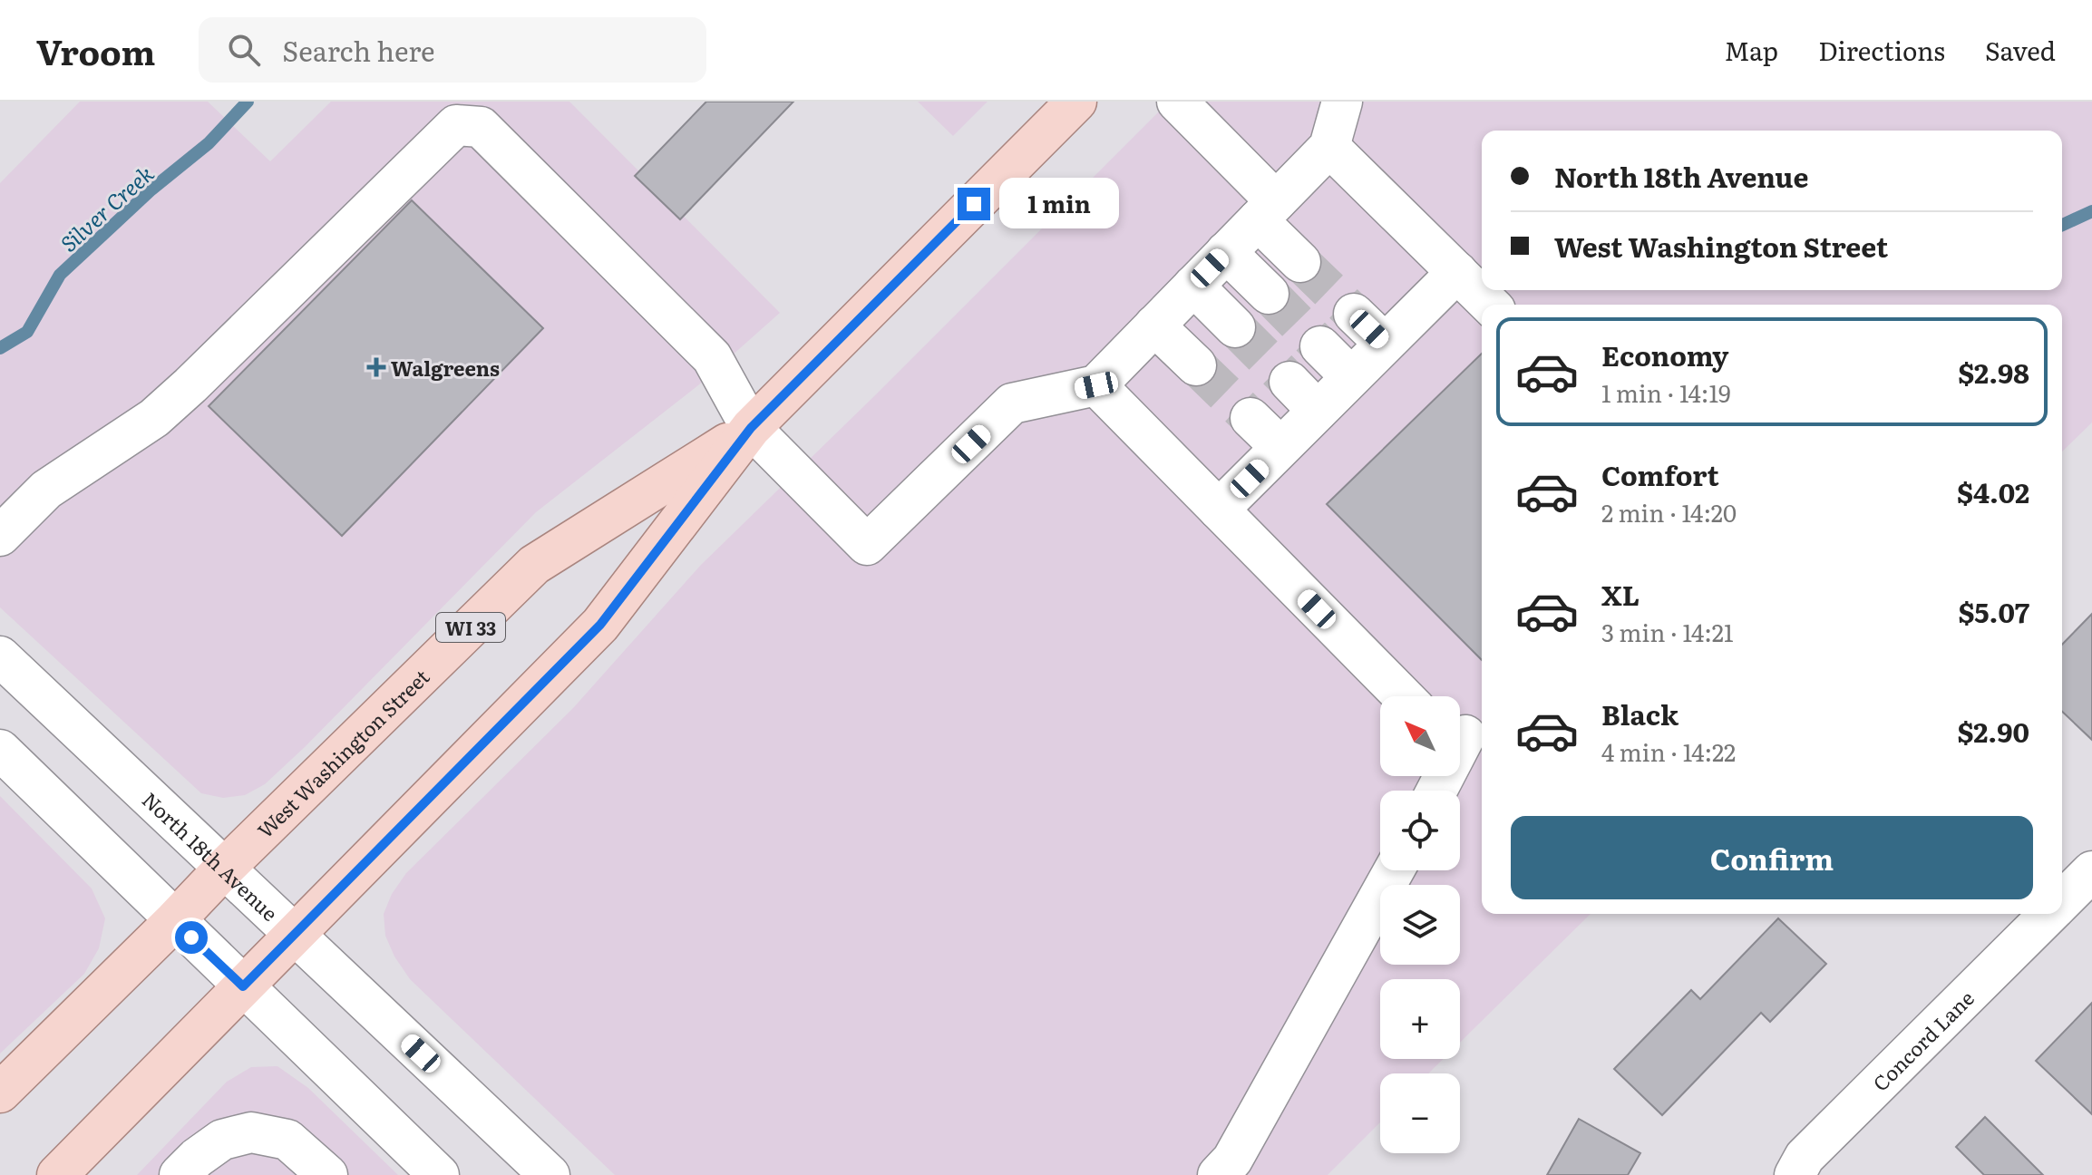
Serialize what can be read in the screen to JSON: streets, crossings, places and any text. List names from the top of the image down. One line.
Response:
{"streets":{"main road":["WI 33","West Washington Street"],"street":["North 18th Avenue","Concord Lane"]},"crossings":[["West Washington Street","North 18th Avenue"]],"water":["Silver Creek"],"places":{"health":["Walgreens"]},"north":"top left","page":{"header":"Vroom","search":"Search here","nav":["Map","Directions","Saved"],"banner":["North 18th Avenue","West Washington Street"],"bubble":"1 min","list":[{"name":"Economy","note":"1 min · 14:19","value":"$2.98"},{"name":"Comfort","note":"2 min · 14:20","value":"$4.02"},{"name":"XL","note":"3 min · 14:21","value":"$5.07"},{"name":"Black","note":"4 min · 14:22","value":"$2.90"}],"map_buttons":["+","−"],"buttons":"Confirm"}}
